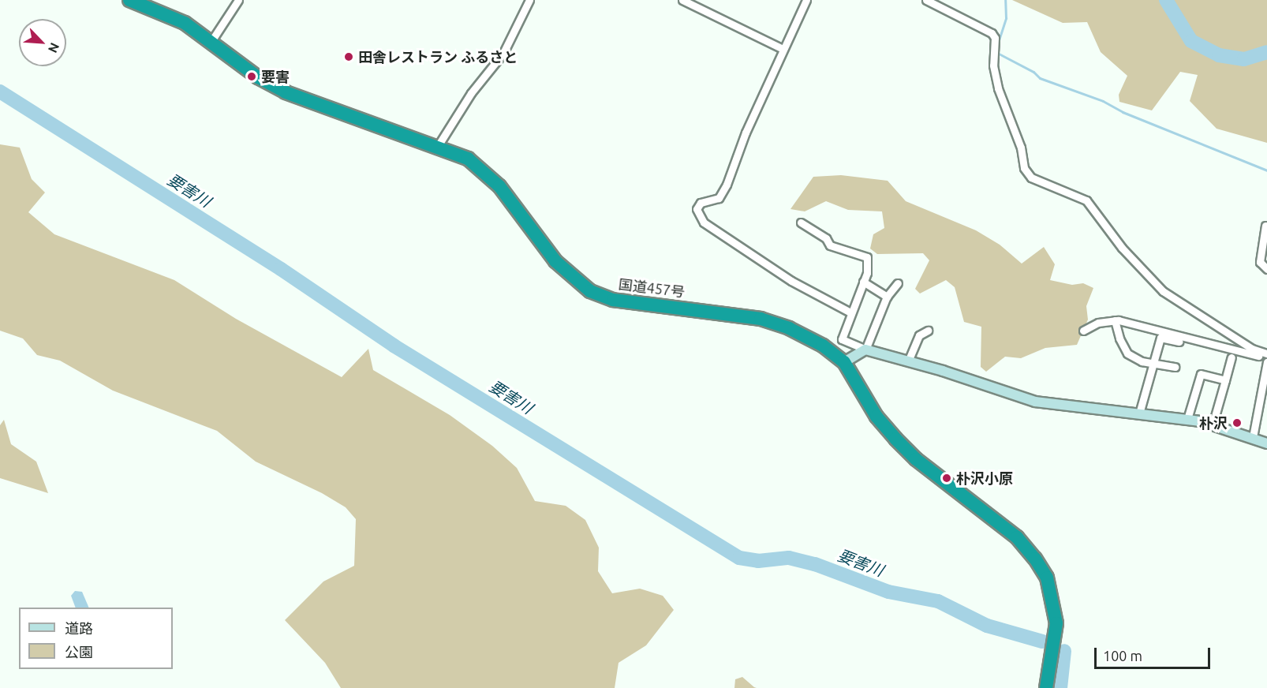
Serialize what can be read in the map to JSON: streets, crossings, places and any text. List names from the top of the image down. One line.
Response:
{"streets":{"highway":["国道457号"]},"water":["要害川"],"places":["田舎レストラン ふるさと","要害","朴沢","朴沢小原"],"legend":["道路","公園"],"scale_bar":"100 m","north":"bottom right"}
